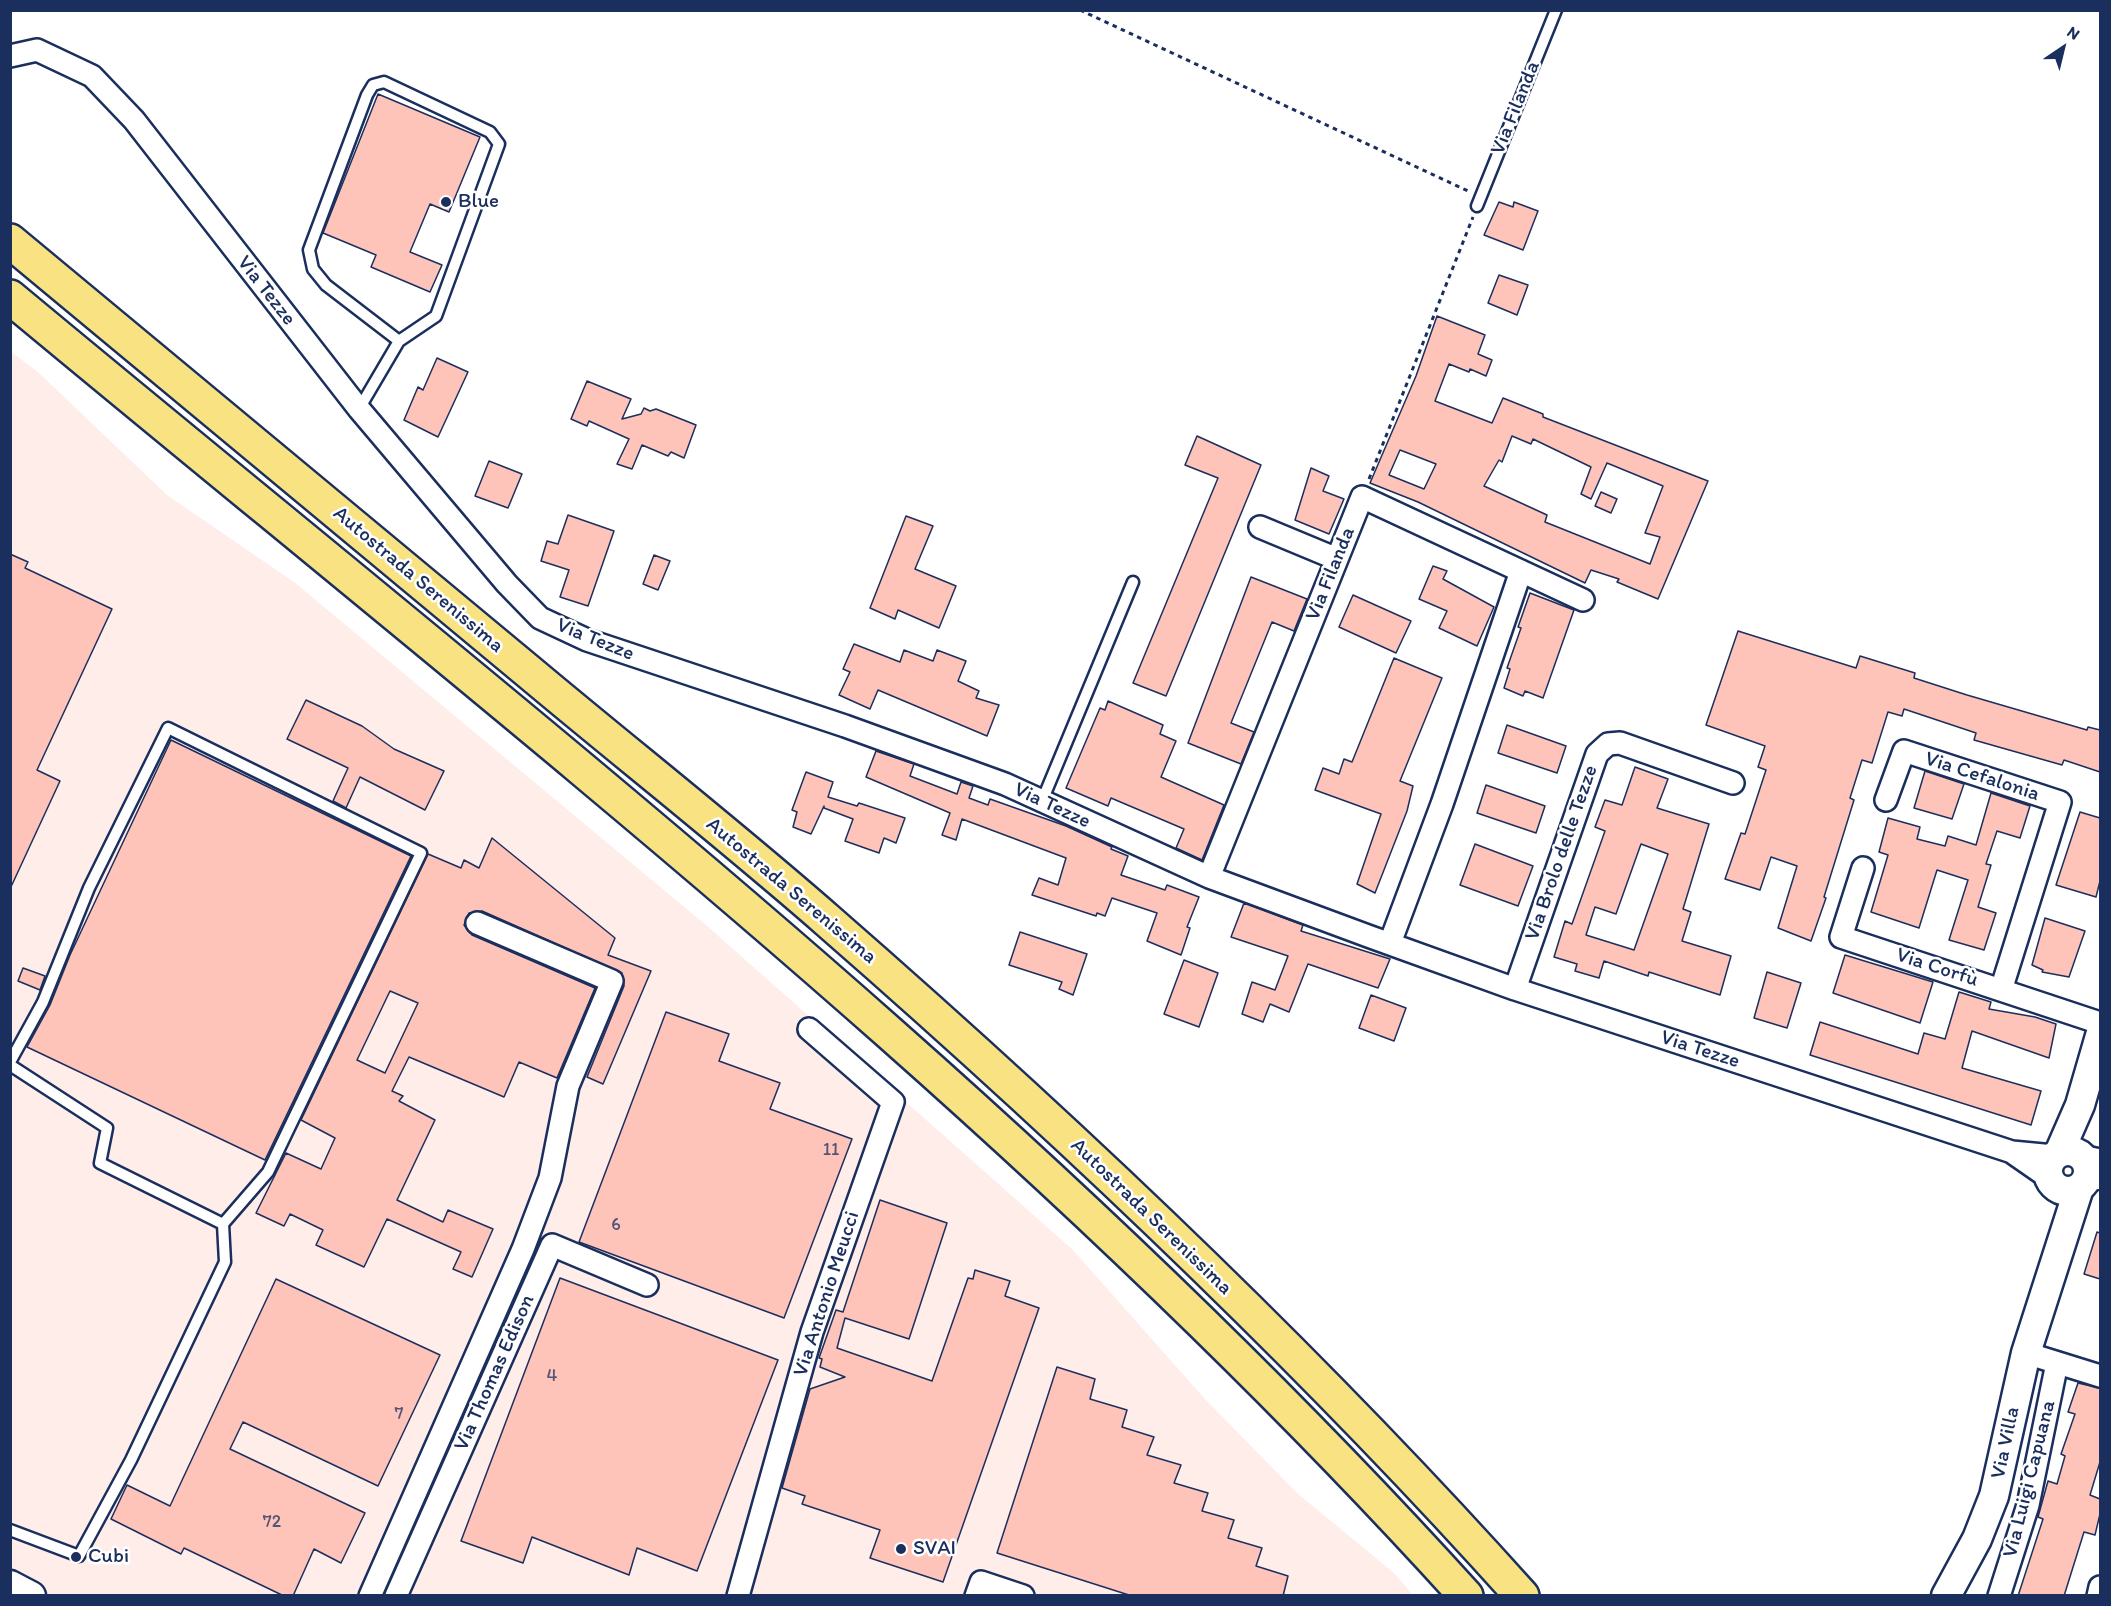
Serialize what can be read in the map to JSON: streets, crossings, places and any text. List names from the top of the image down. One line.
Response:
{"streets":{"highway":["Autostrada Serenissima"],"street":["Via Filanda","Via Tezze","Via Cefalonia","Via Brolo delle Tezze","Via Corfù","Via Antonio Meucci","Via Thomas Edison","Via Villa","Via Luigi Capuana"]},"crossings":[["Via Filanda","Via Tezze"],["Via Tezze","Via Brolo delle Tezze"],["Via Tezze","Via Villa"],["Via Cefalonia","Via Corfù"]],"places":["Blue","SVAI","Cubi"],"house_numbers":["11","6","4","7","72"],"north":"top right"}
